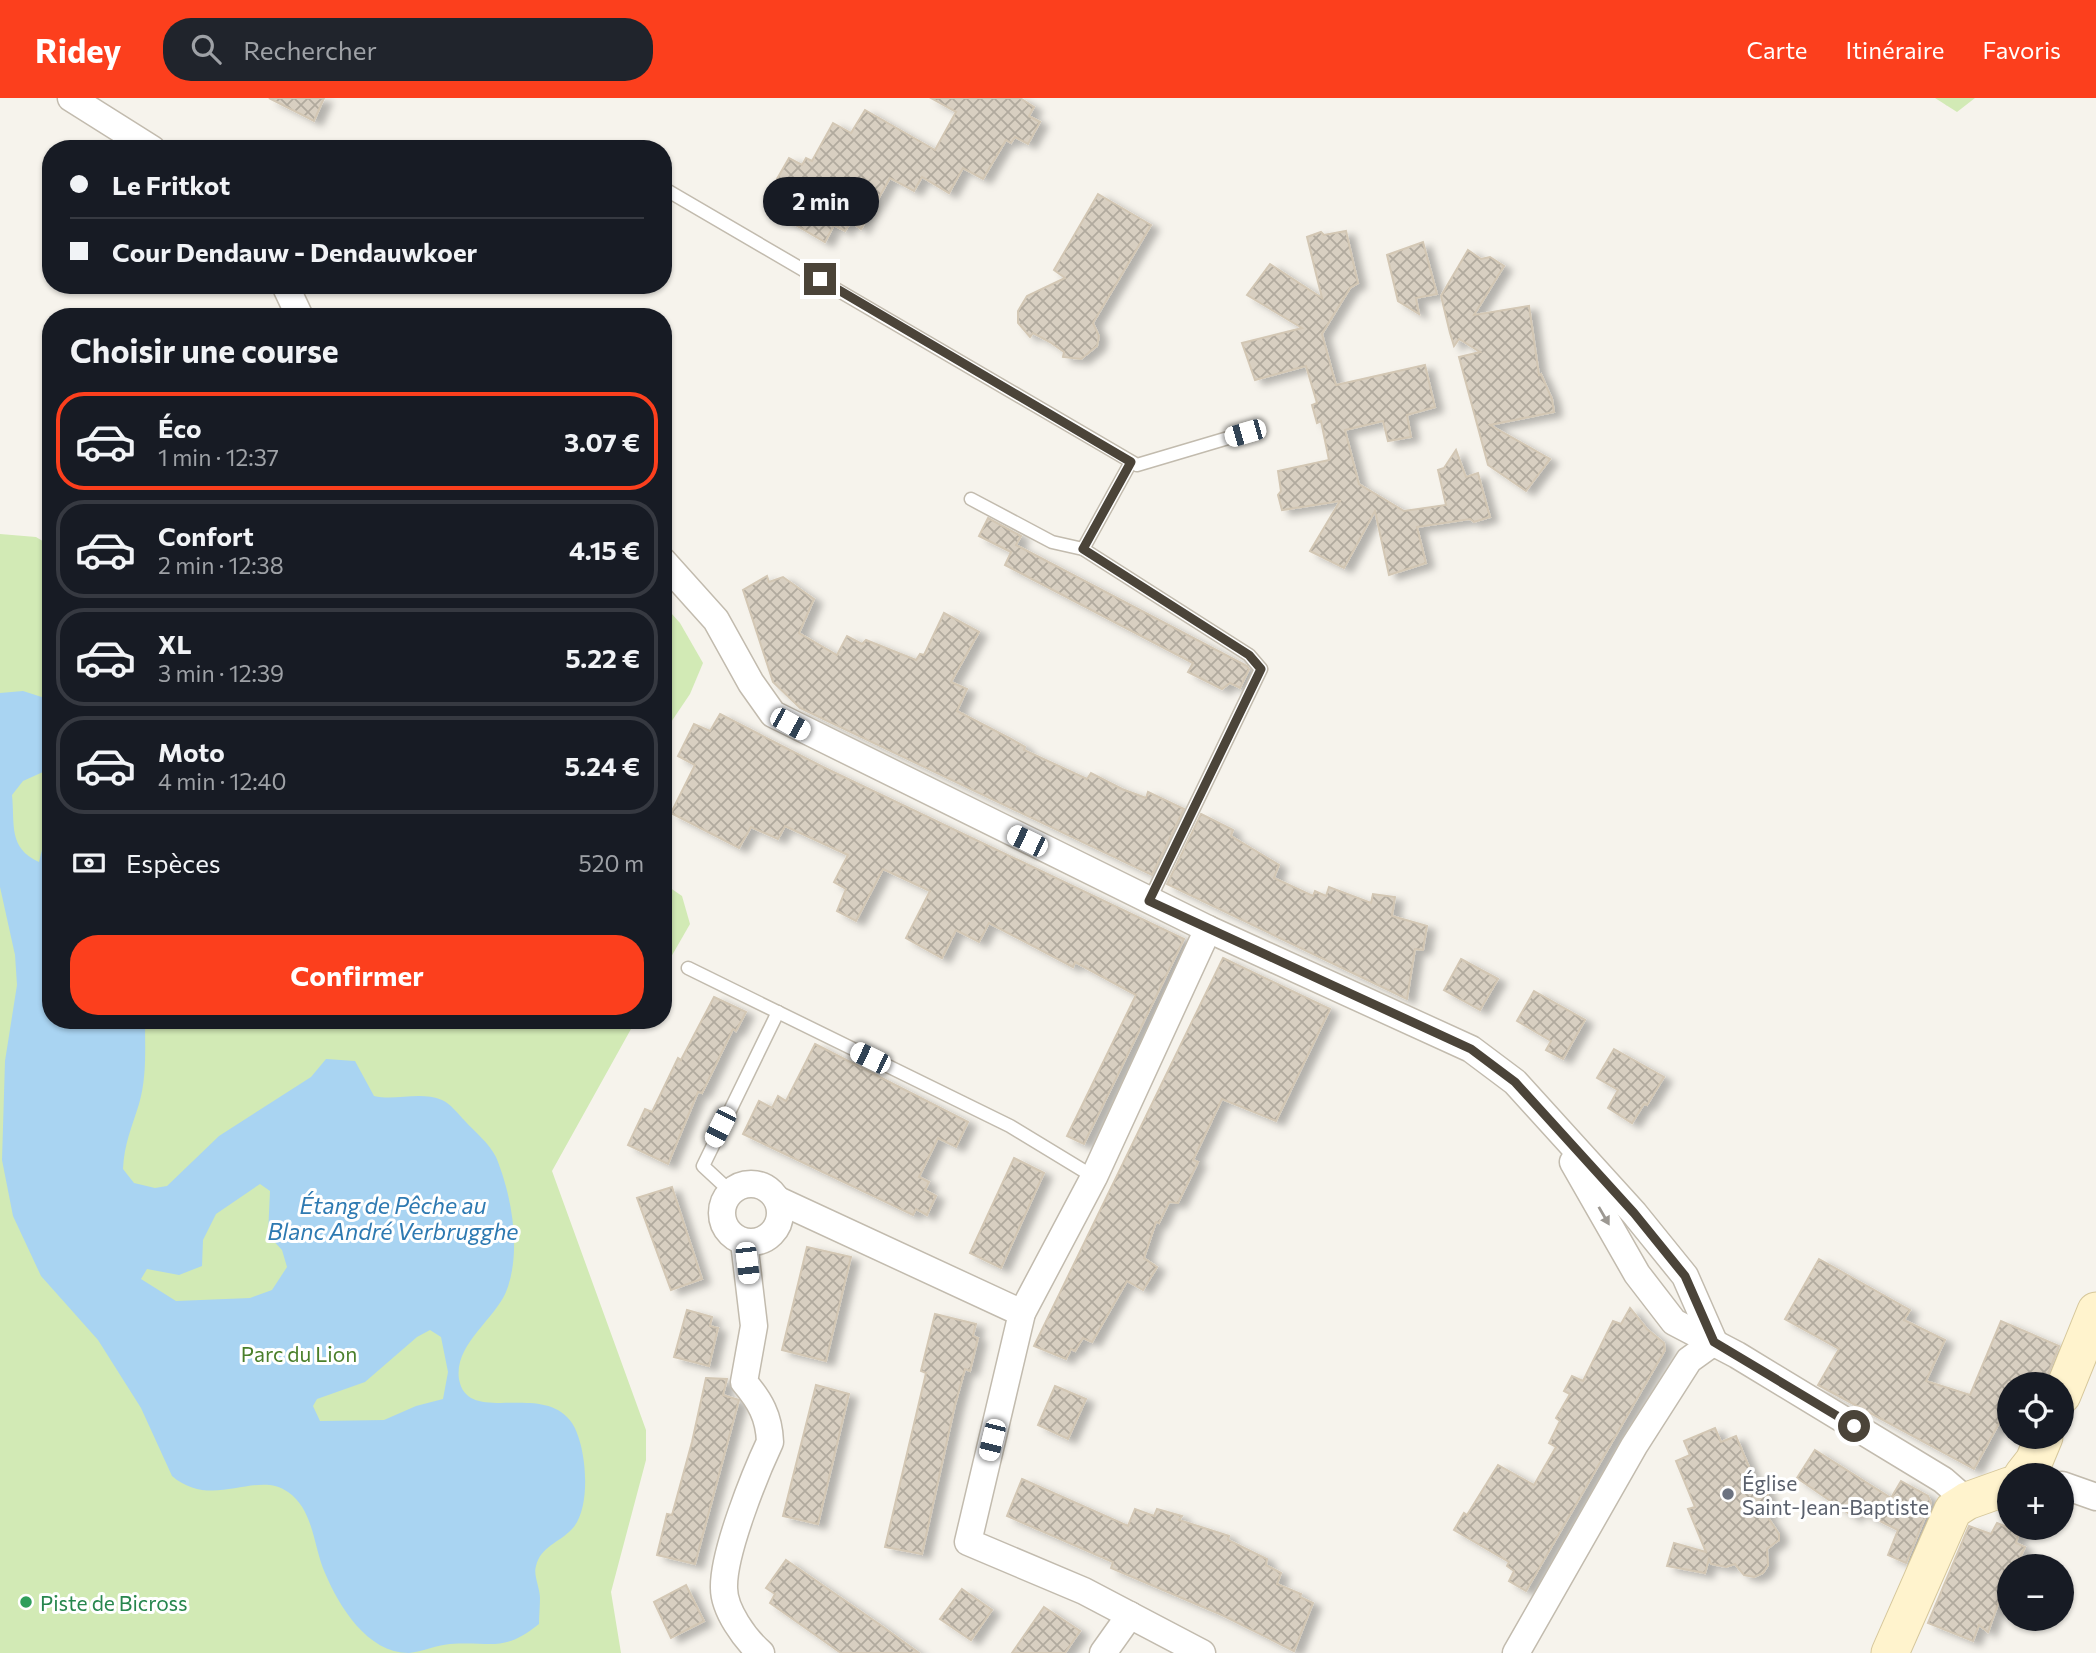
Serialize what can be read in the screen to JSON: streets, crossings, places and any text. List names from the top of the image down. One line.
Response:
{"water":["Étang de Pêche au Blanc André Verbrugghe"],"parks":["Parc du Lion"],"places":["Église Saint-Jean-Baptiste","Piste de Bicross"],"page":{"header":"Ridey","search":"Rechercher","nav":["Carte","Itinéraire","Favoris"],"banner":["Le Fritkot","Cour Dendauw - Dendauwkoer"],"bubble":"2 min","heading":"Choisir une course","list":[{"name":"Éco","note":"1 min · 12:37","value":"3.07 €"},{"name":"Confort","note":"2 min · 12:38","value":"4.15 €"},{"name":"XL","note":"3 min · 12:39","value":"5.22 €"},{"name":"Moto","note":"4 min · 12:40","value":"5.24 €"}],"pay":["Espèces","520 m"],"buttons":"Confirmer","map_buttons":["+","−"]}}
